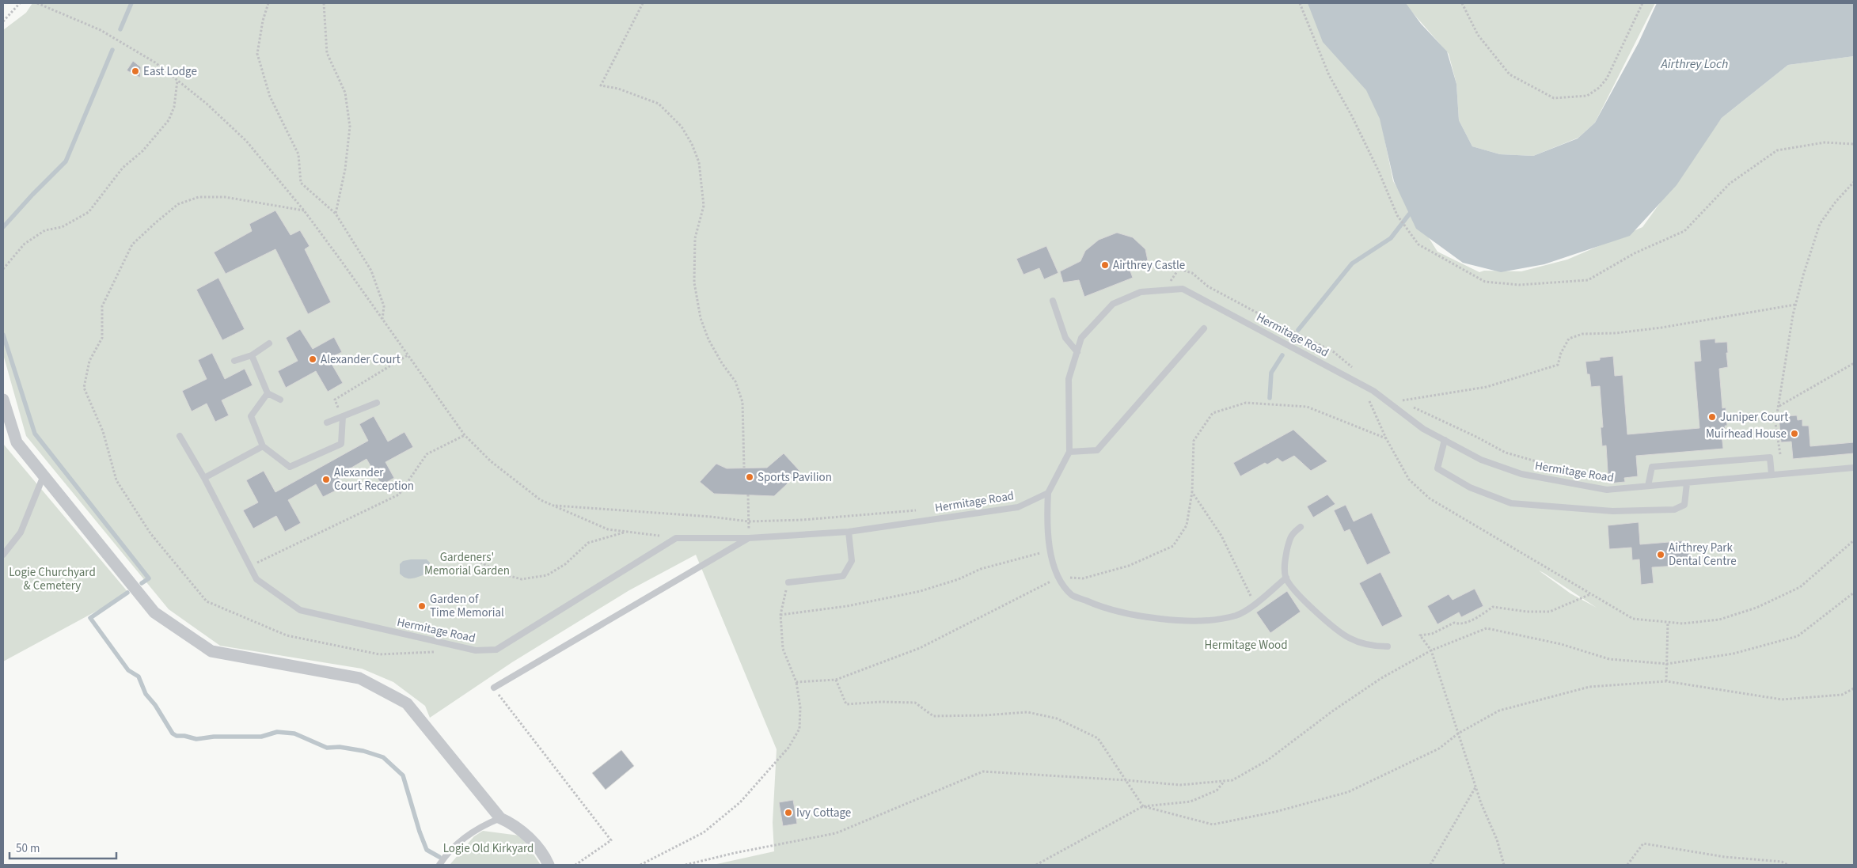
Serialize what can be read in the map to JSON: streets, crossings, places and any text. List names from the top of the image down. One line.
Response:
{"streets":{"lane":["Hermitage Road"]},"water":["Airthrey Loch"],"parks":["Gardeners' Memorial Garden","Logie Churchyard & Cemetery","Hermitage Wood","Logie Old Kirkyard"],"places":["East Lodge","Airthrey Castle","Alexander Court","Juniper Court","Muirhead House","Sports Pavilion","Alexander Court Reception","Airthrey Park Dental Centre","Garden of Time Memorial","Ivy Cottage"],"scale_bar":"50 m"}
